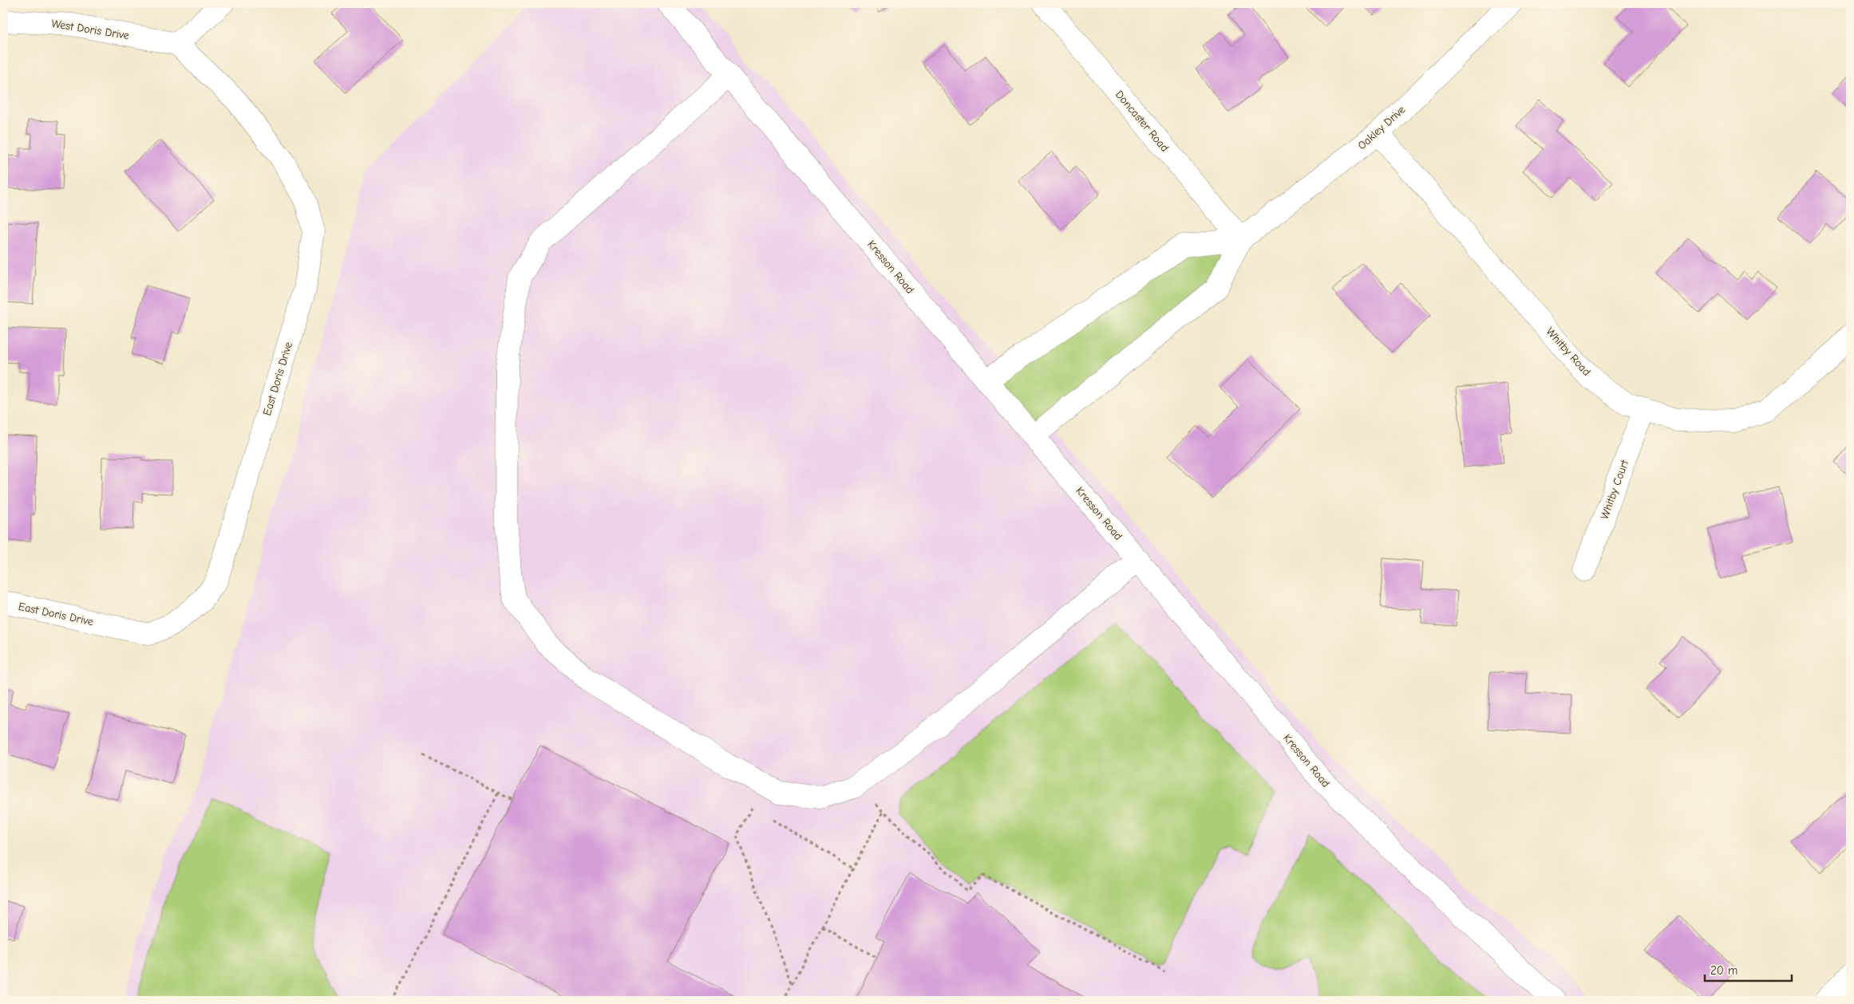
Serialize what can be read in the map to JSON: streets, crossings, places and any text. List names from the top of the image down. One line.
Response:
{"streets":{"street":["West Doris Drive","Doncaster Road","Oakley Drive","Kresson Road","Whitby Road","East Doris Drive","Whitby Court"]},"crossings":[["West Doris Drive","East Doris Drive"],["Doncaster Road","Oakley Drive"],["Oakley Drive","Whitby Road"],["Whitby Road","Whitby Court"]],"scale_bar":"20 m"}
